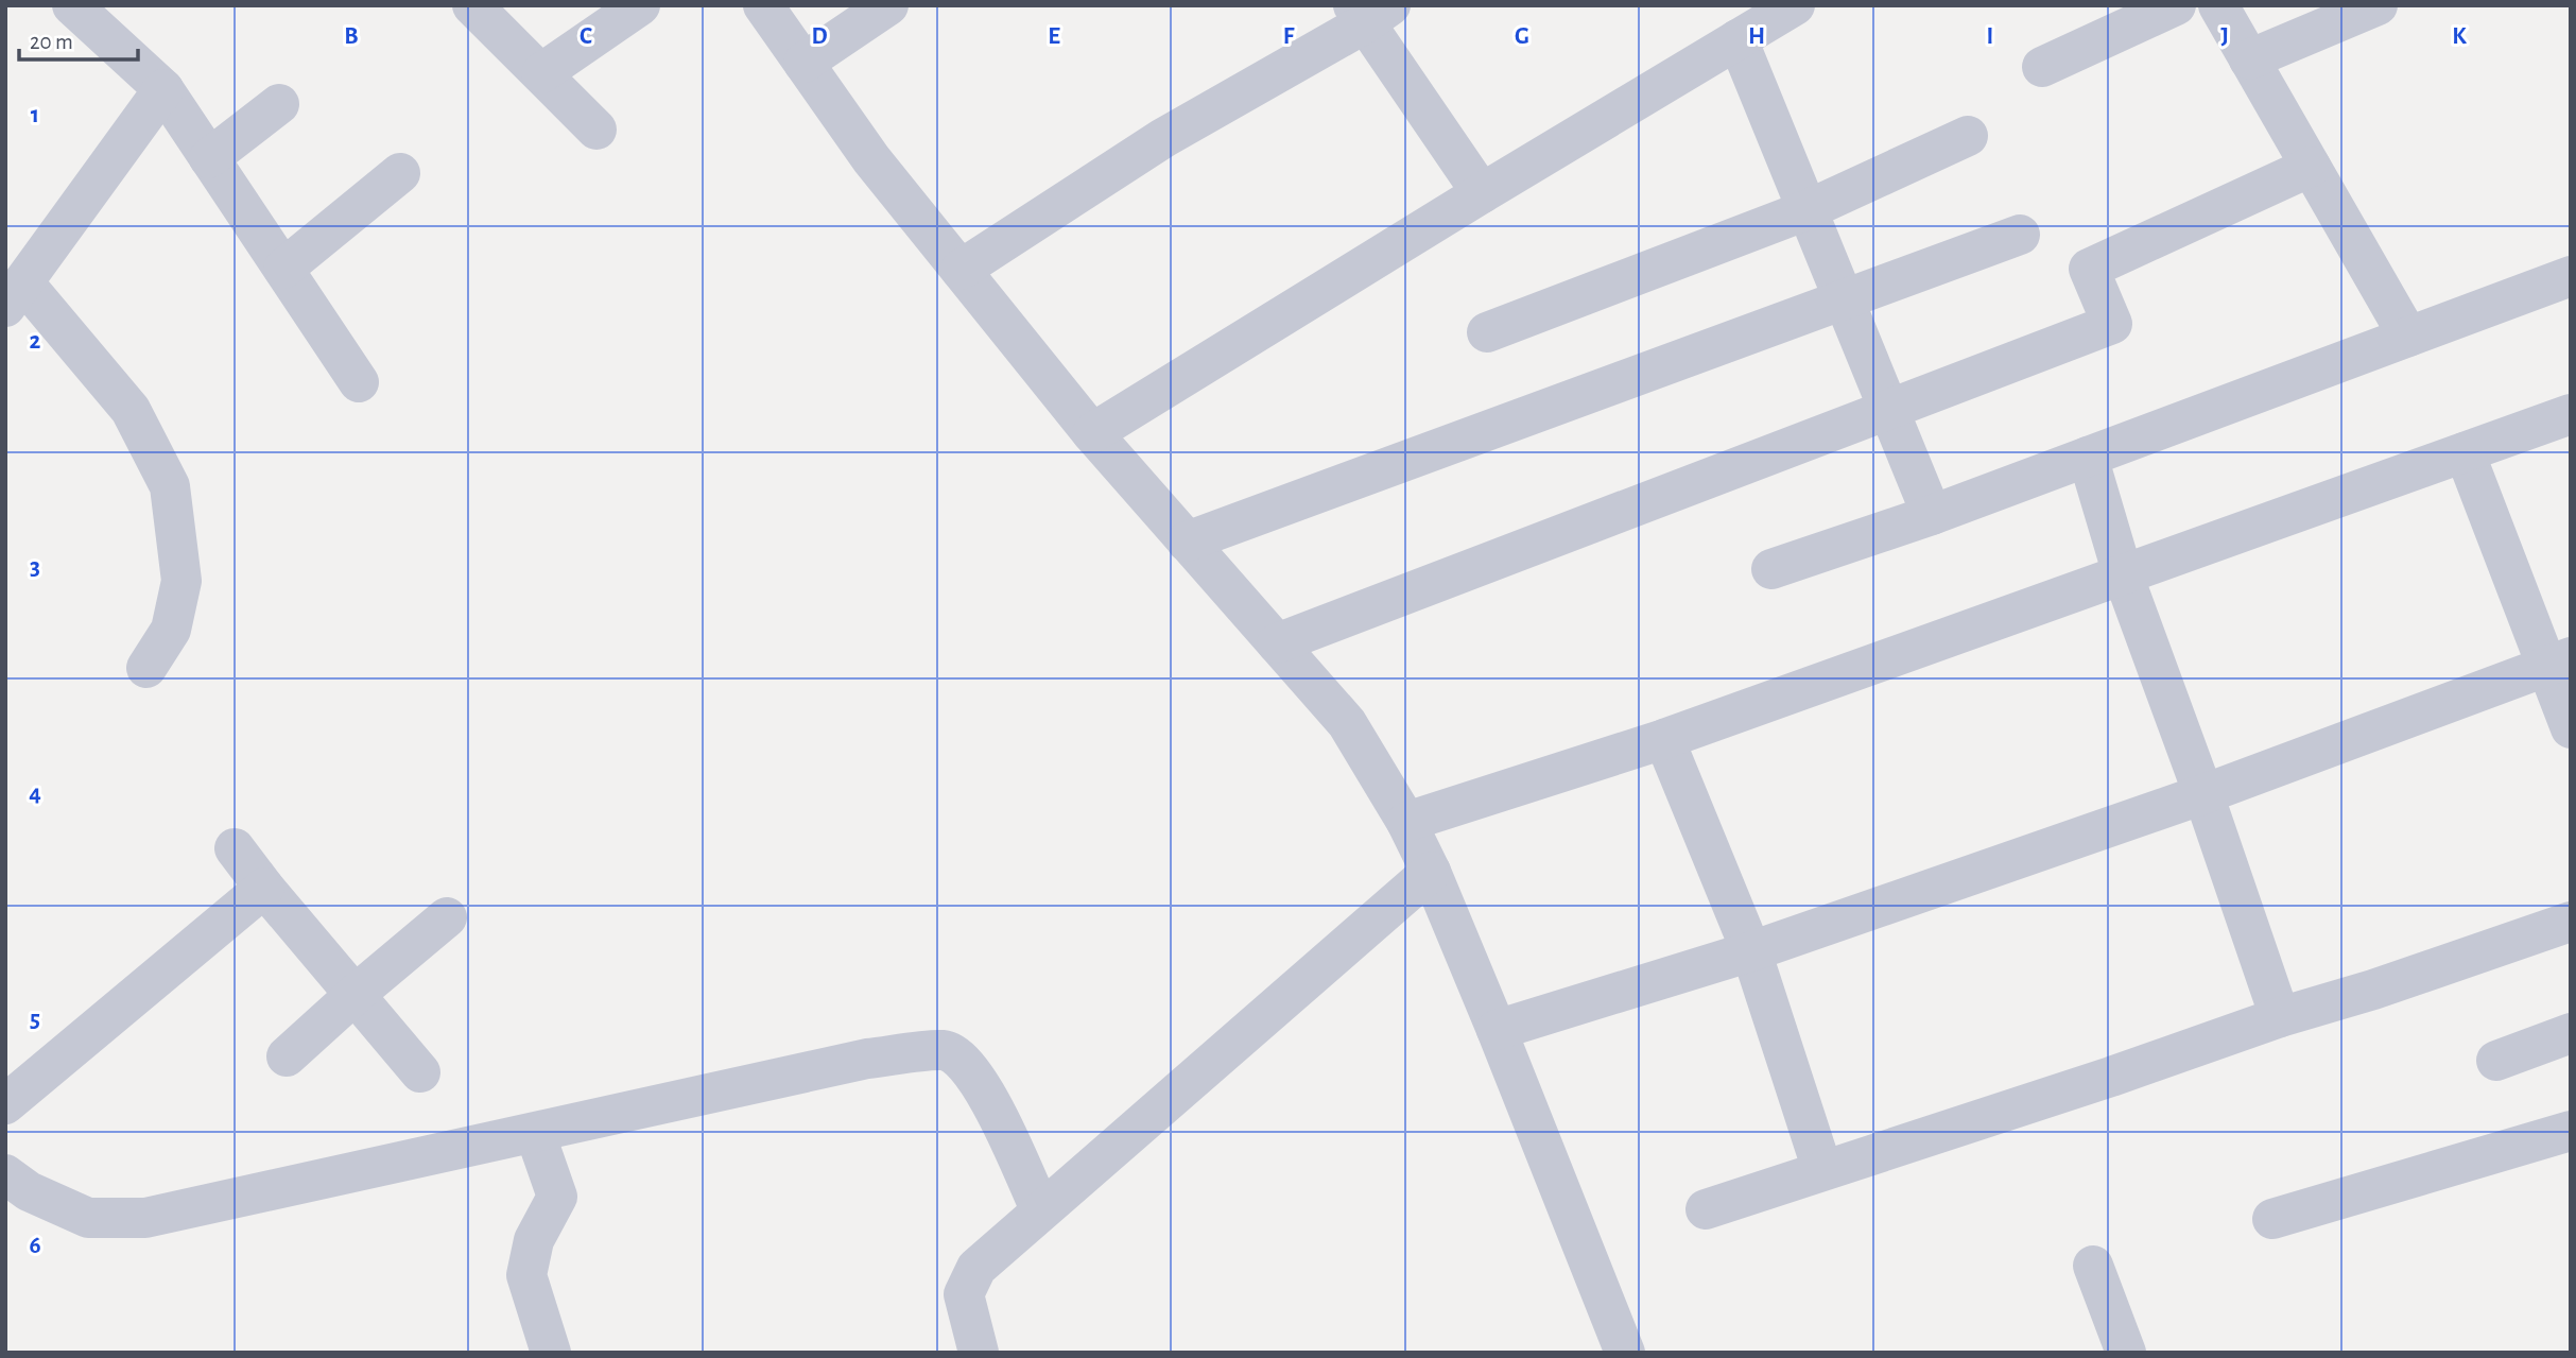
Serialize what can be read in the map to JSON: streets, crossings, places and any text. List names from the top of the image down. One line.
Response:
{"scale_bar":"20 m","grid":{"columns":["B","C","D","E","F","G","H","I","J","K"],"rows":["1","2","3","4","5","6"]}}
